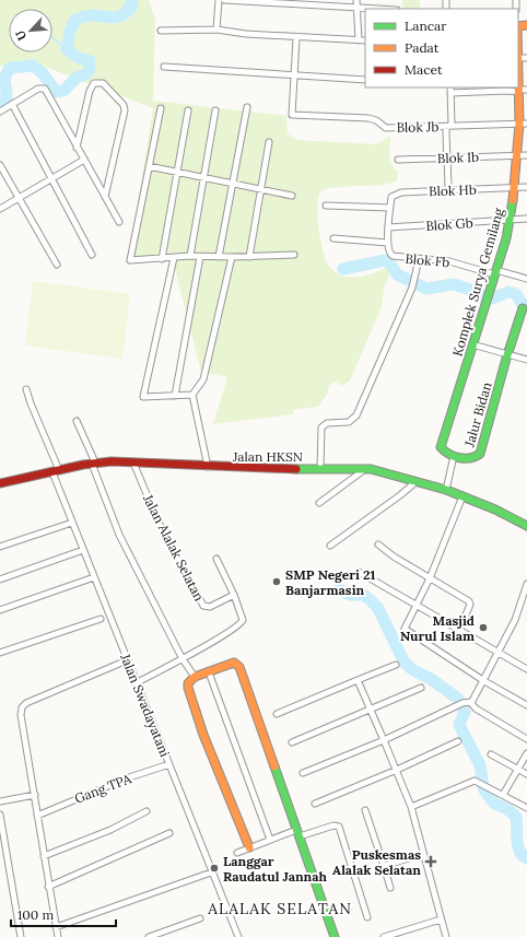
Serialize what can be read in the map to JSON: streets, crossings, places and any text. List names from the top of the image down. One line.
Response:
{"streets":{"street":["Blok Jb","Blok Ib","Blok Hb","Blok Gb","Blok Fb","Komplek Surya Gemilang","Jalur Bidan","Jalan HKSN","Jalan Alalak Selatan","Jalan Swadayatani","Gang TPA"]},"crossings":[["Blok Jb","Komplek Surya Gemilang"],["Blok Ib","Komplek Surya Gemilang"],["Blok Hb","Komplek Surya Gemilang"],["Blok Gb","Komplek Surya Gemilang"],["Blok Fb","Komplek Surya Gemilang"],["Komplek Surya Gemilang","Jalur Bidan"],["Jalan HKSN","Jalan Alalak Selatan"],["Jalan HKSN","Jalan Swadayatani"],["Jalan Swadayatani","Gang TPA"]],"districts":["ALALAK SELATAN"],"places":{"other":["SMP Negeri 21 Banjarmasin","Masjid Nurul Islam","Langgar Raudatul Jannah"],"health":["Puskesmas Alalak Selatan"]},"legend":["Lancar","Padat","Macet"],"scale_bar":"100 m","north":"bottom left"}
